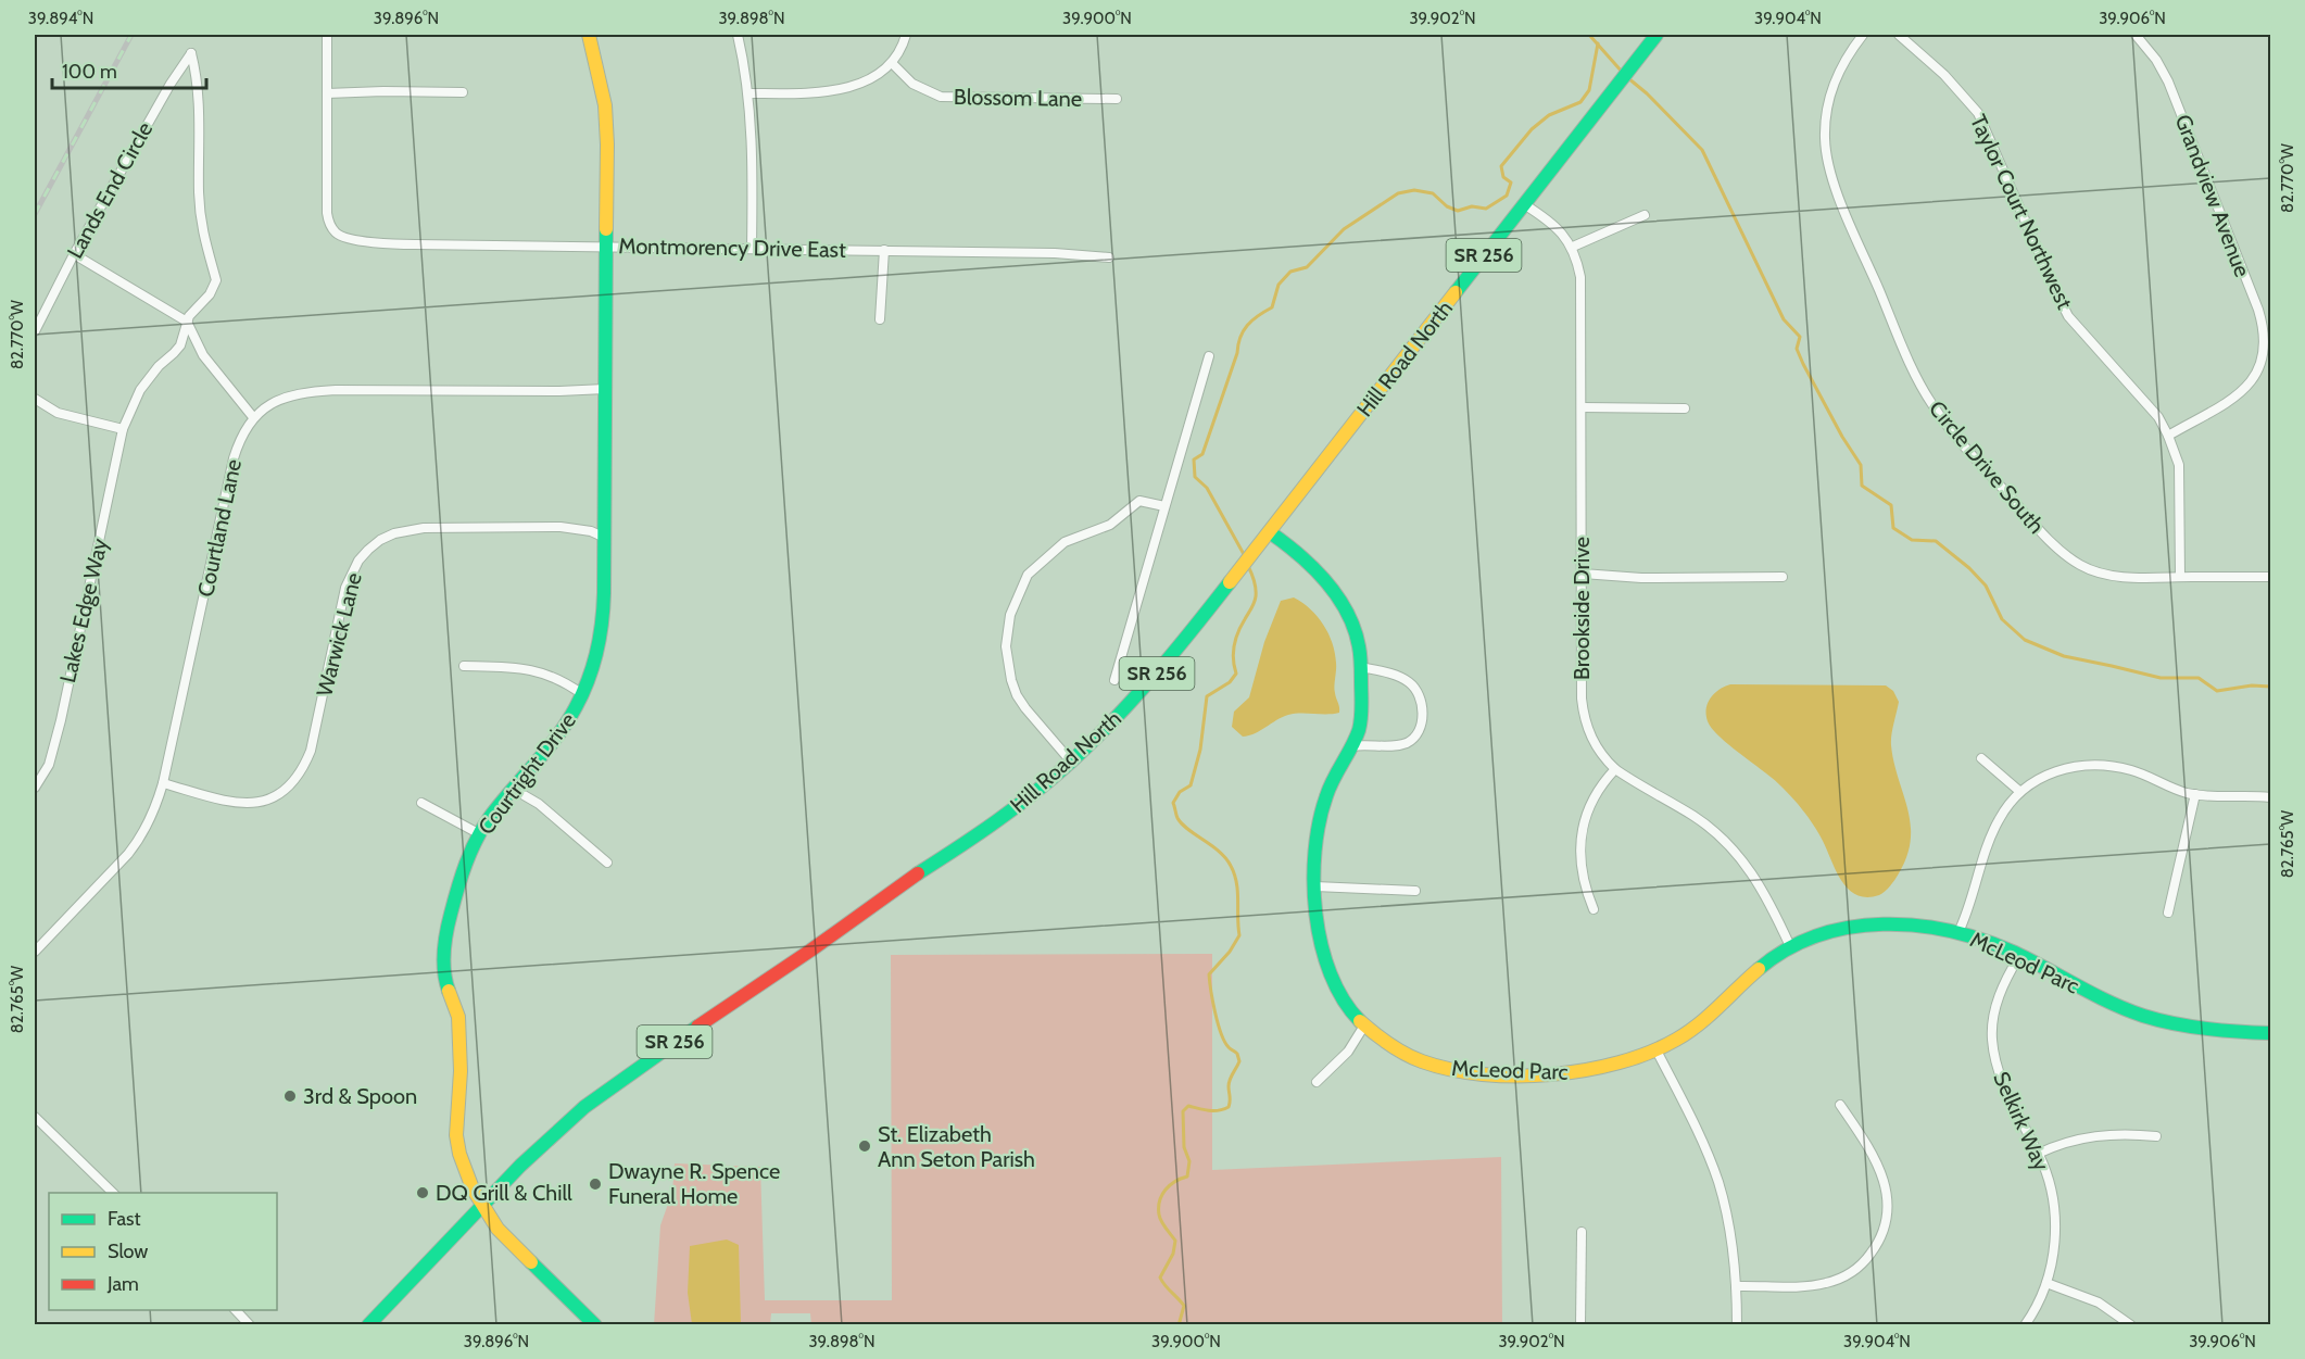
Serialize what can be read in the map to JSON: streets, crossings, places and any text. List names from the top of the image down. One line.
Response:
{"streets":{"street":["Blossom Lane","Lands End Circle","Grandview Avenue","Taylor Court Northwest","Montmorency Drive East","SR 256","Hill Road North","Circle Drive South","Courtland Lane","Brookside Drive","Lakes Edge Way","Warwick Lane","Courtright Drive","McLeod Parc","Selkirk Way"]},"crossings":[["Lands End Circle","Lakes Edge Way"],["Grandview Avenue","Taylor Court Northwest"],["Taylor Court Northwest","Circle Drive South"],["Montmorency Drive East","Courtright Drive"],["Hill Road North","Brookside Drive"],["Hill Road North","Courtright Drive"],["Hill Road North","McLeod Parc"],["Courtland Lane","Warwick Lane"],["Courtland Lane","Courtright Drive"],["Brookside Drive","McLeod Parc"],["Warwick Lane","Courtright Drive"],["McLeod Parc","Selkirk Way"]],"places":["3rd & Spoon","St. Elizabeth Ann Seton Parish","Dwayne R. Spence Funeral Home","DQ Grill & Chill"],"legend":["Fast","Slow","Jam"],"scale_bar":"100 m","coordinates":["39.894°N","39.896°N","39.898°N","39.900°N","39.902°N","39.904°N","39.906°N","82.770°W","82.765°W"]}
